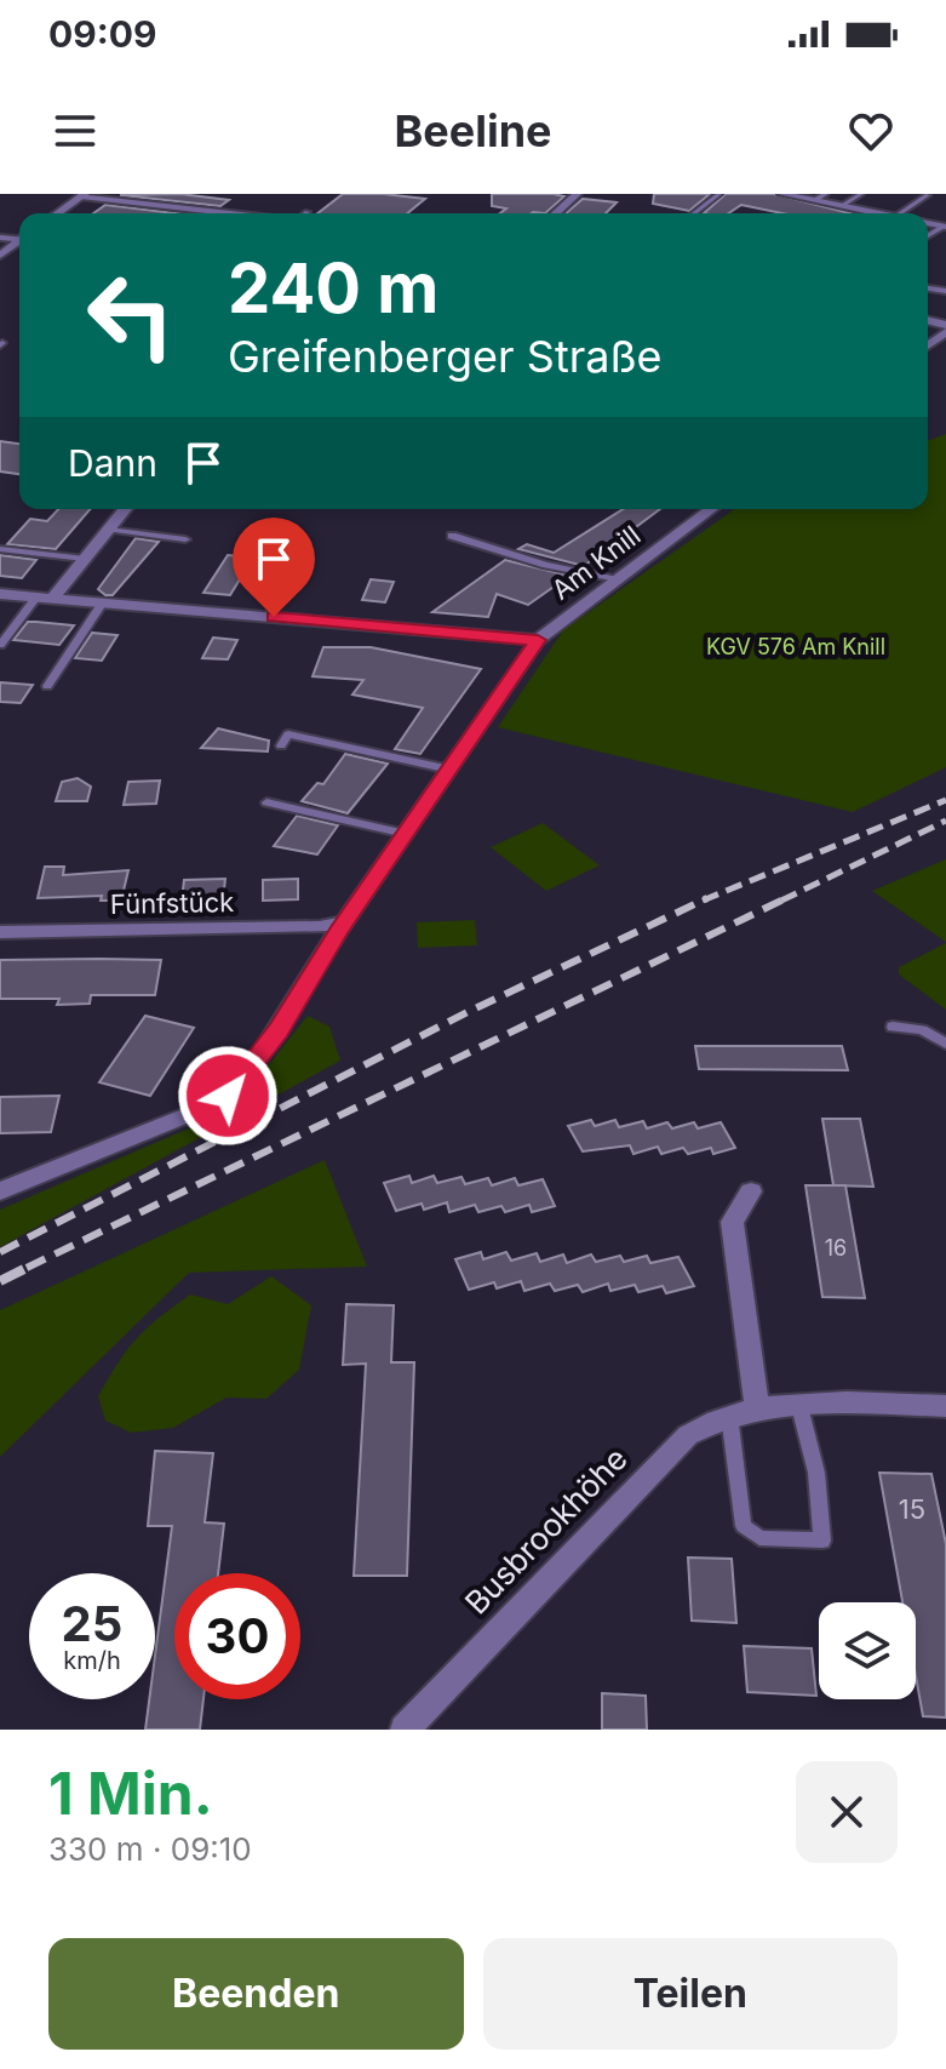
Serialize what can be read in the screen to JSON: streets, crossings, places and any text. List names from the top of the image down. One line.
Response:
{"streets":{"street":["Am Knill","Fünfstück","Busbrookhöhe"]},"crossings":[["Am Knill","Fünfstück"]],"parks":["KGV 576 Am Knill"],"house_numbers":["16","15"],"page":{"status":"09:09","header":"Beeline","turn":["240 m","Greifenberger Straße"],"then":"Dann","speed":"25 km/h","limit":"30","heading":["1 Min.","330 m · 09:10"],"buttons":["Beenden","Teilen"]}}
